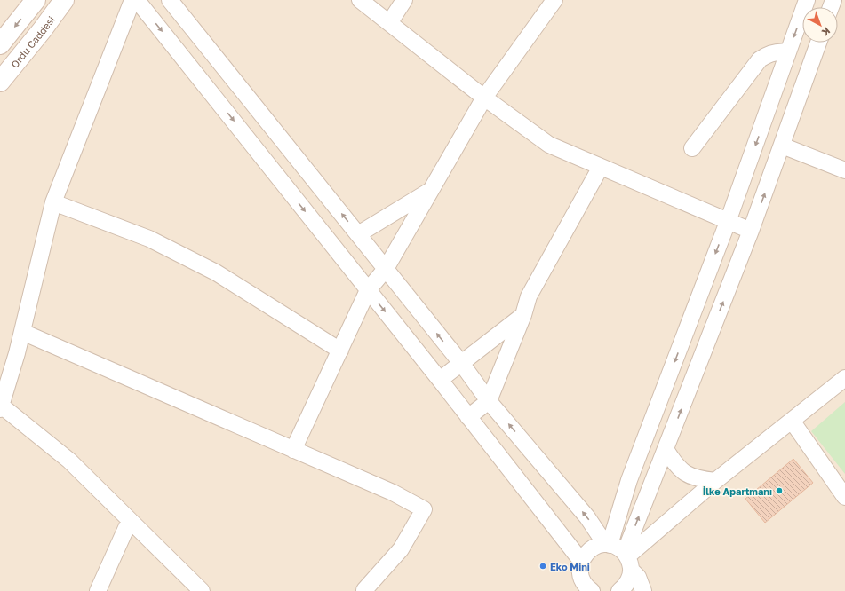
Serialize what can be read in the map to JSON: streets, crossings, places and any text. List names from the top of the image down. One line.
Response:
{"streets":{"main road":["Ordu Caddesi"]},"places":["İlke Apartmanı","Eko Mini"],"north":"bottom right"}
